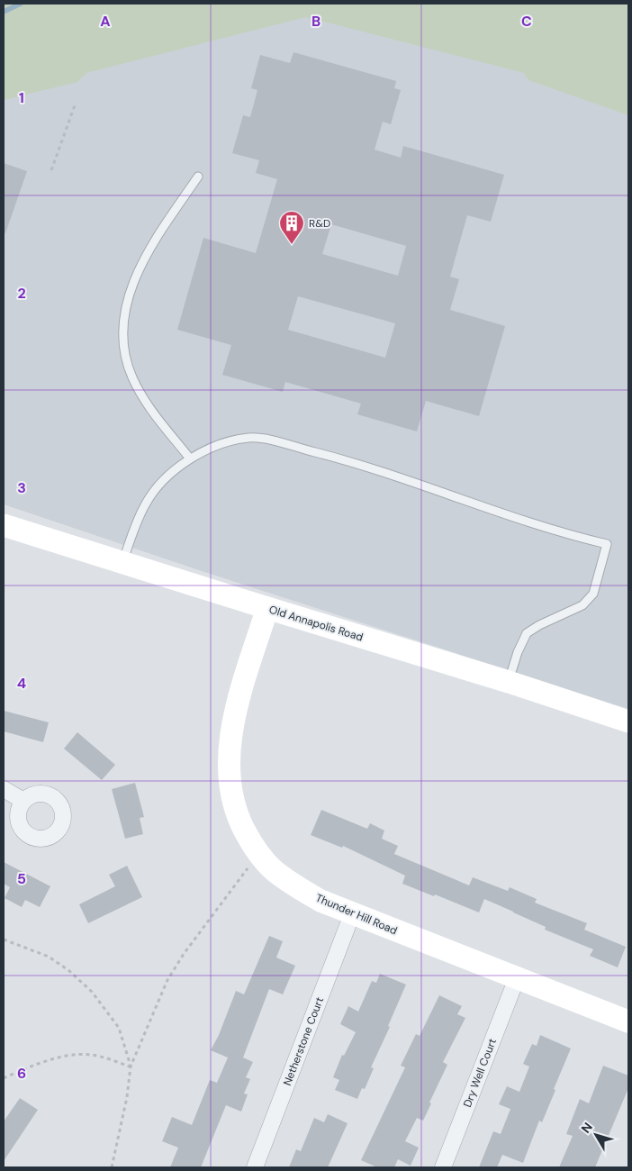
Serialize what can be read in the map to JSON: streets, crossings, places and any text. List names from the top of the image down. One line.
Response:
{"streets":{"street":["Old Annapolis Road","Thunder Hill Road","Netherstone Court","Dry Well Court"]},"crossings":[["Old Annapolis Road","Thunder Hill Road"],["Thunder Hill Road","Netherstone Court"],["Thunder Hill Road","Dry Well Court"]],"places":{"building":["R&D"]},"north":"top left","grid":{"columns":["A","B","C"],"rows":["1","2","3","4","5","6"]}}
